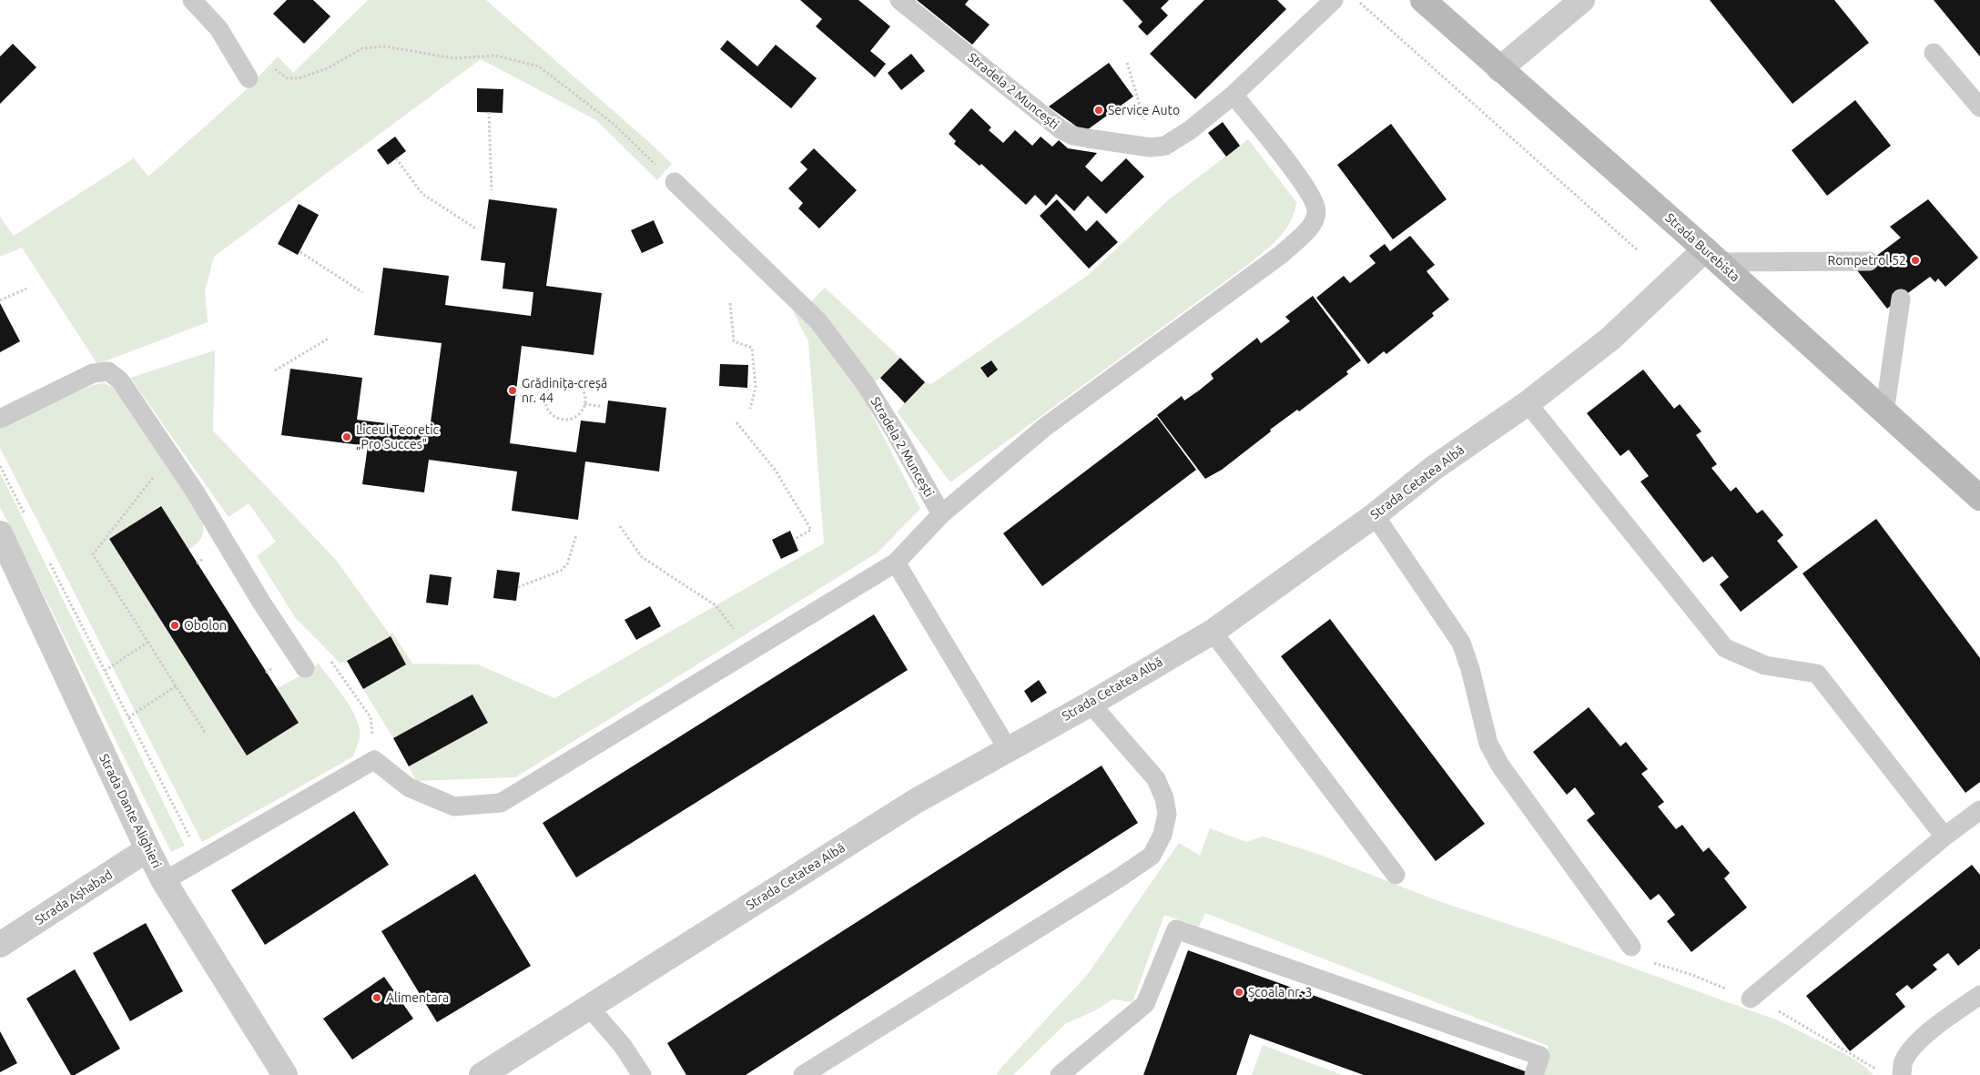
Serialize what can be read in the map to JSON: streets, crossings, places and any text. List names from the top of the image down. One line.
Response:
{"streets":{"main road":["Strada Burebista"],"street":["Strada Cetatea Albă","Strada Dante Alighieri","Strada Așhabad"],"lane":["Stradela 2 Muncești"]},"crossings":[["Strada Burebista","Strada Cetatea Albă"],["Strada Dante Alighieri","Strada Așhabad"]],"places":["Service Auto","Rompetrol 52","Grădinița-creșă nr. 44","Liceul Teoretic „Pro Succes\"","Obolon","Școala nr. 3","Alimentara"]}
